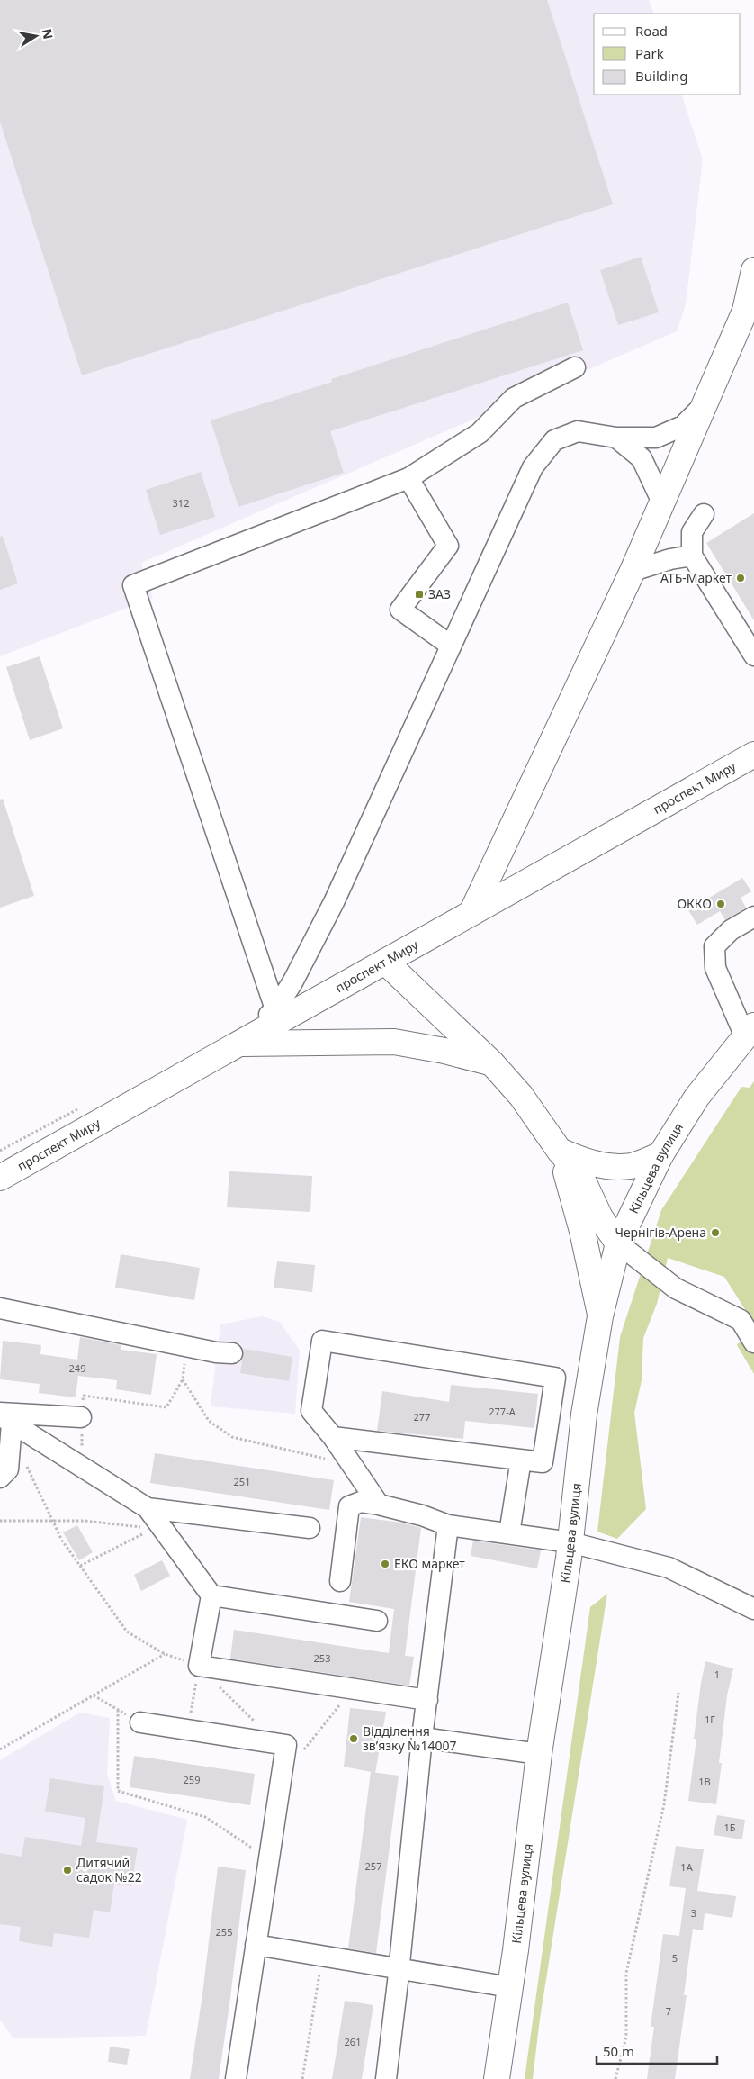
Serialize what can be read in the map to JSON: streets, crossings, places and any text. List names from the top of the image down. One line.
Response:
{"streets":{"main road":["проспект Миру","Кільцева вулиця"]},"places":{"other":["АТБ-Маркет","ОККО","Чернігів-Арена","ЕКО маркет","Відділення зв’язку №14007","Дитячий садок №22"],"transit":["ЗАЗ"]},"house_numbers":["312","249","277-А","277","251","253","1","1Г","259","1В","1Б","257","1А","3","255","5","7","261"],"legend":["Road","Park","Building"],"scale_bar":"50 m","north":"right"}
